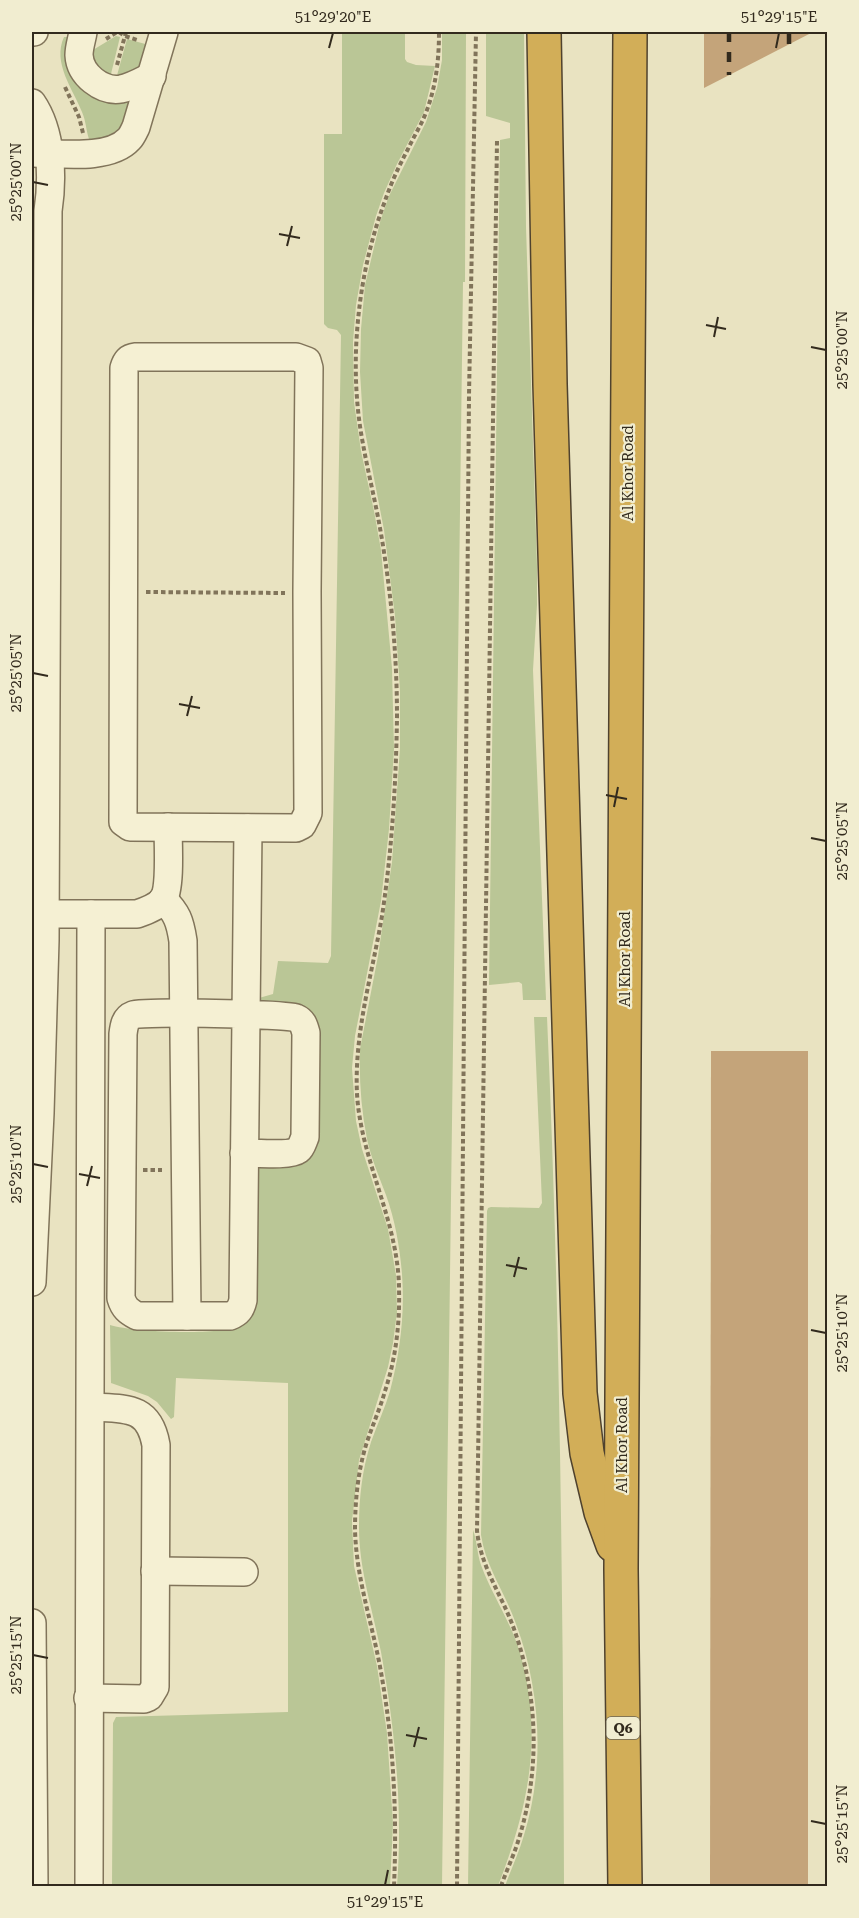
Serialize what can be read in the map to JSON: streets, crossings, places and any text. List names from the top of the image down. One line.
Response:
{"streets":{"highway":["Al Khor Road","Q6"]},"coordinates":["51°29'20\"E","51°29'15\"E","25°25'00\"N","25°25'05\"N","25°25'10\"N","25°25'15\"N"]}
